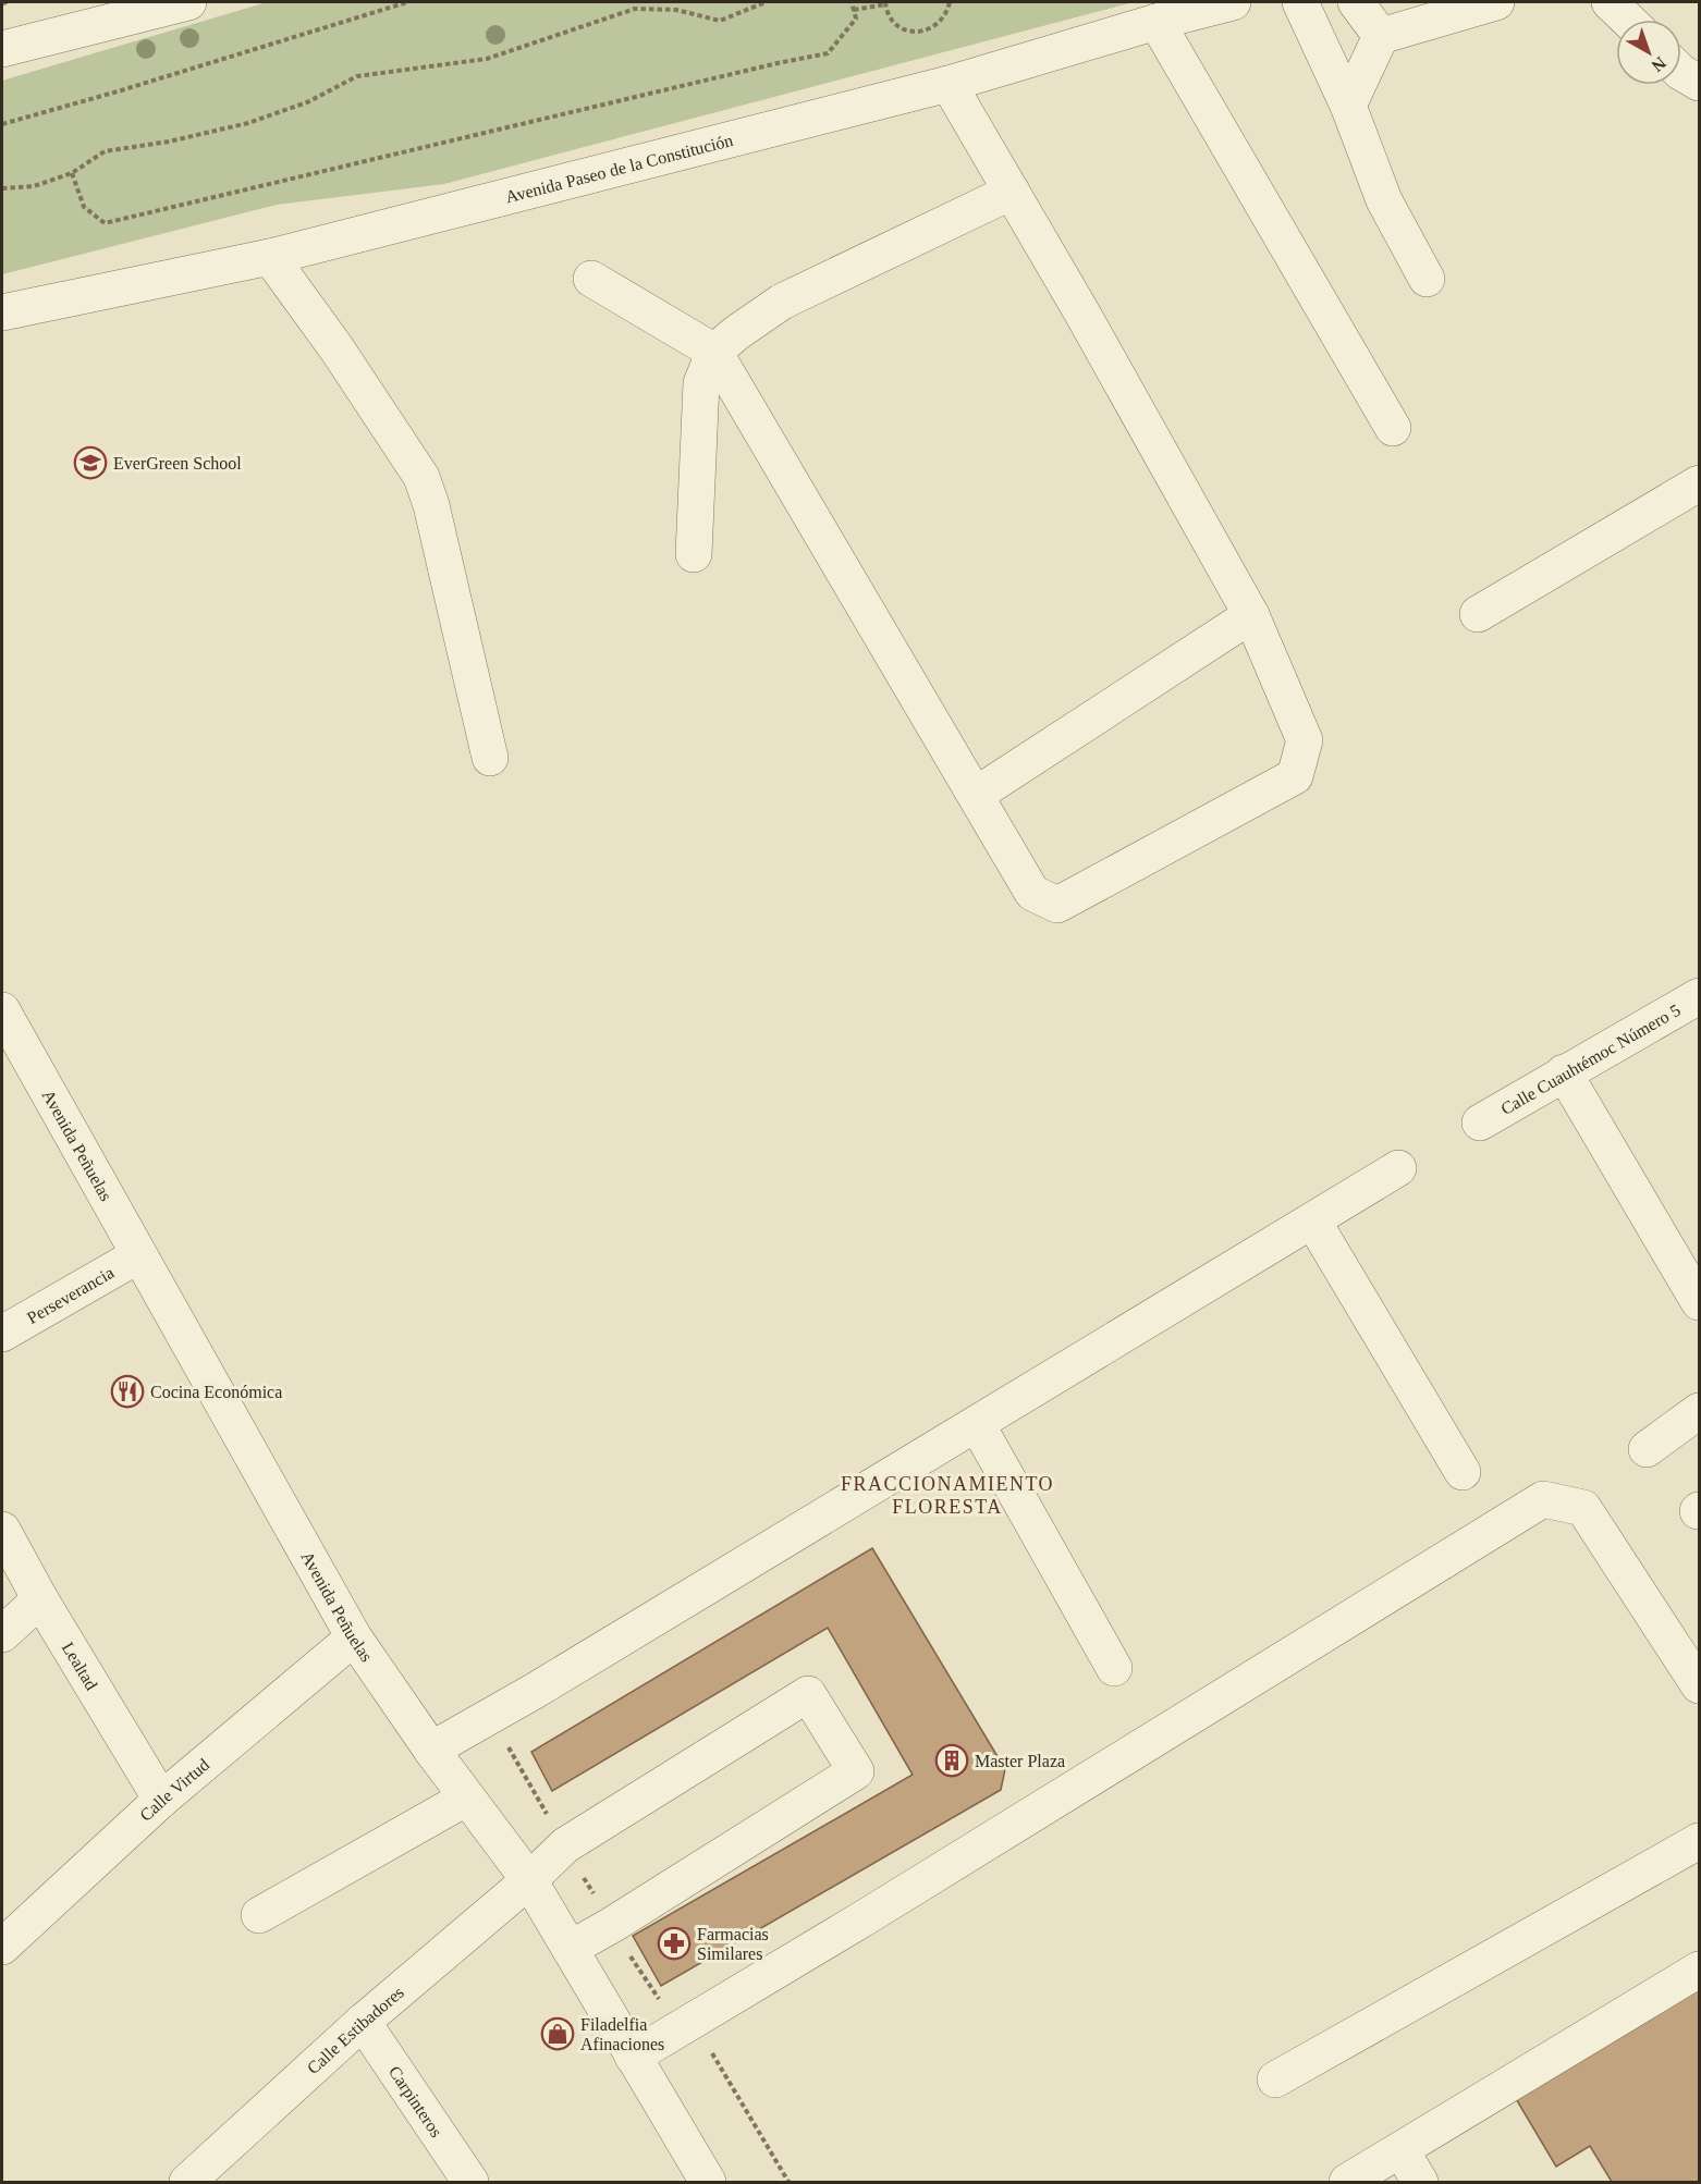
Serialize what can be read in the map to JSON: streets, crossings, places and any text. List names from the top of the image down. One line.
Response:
{"streets":{"street":["Avenida Paseo de la Constitución","Calle Cuauhtémoc Número 5","Avenida Peñuelas","Perseverancia","Lealtad","Calle Virtud","Calle Estibadores","Carpinteros"]},"crossings":[["Avenida Peñuelas","Perseverancia"],["Avenida Peñuelas","Calle Virtud"],["Avenida Peñuelas","Calle Estibadores"],["Lealtad","Calle Virtud"],["Calle Estibadores","Carpinteros"]],"districts":["FRACCIONAMIENTO FLORESTA"],"places":{"school or university":["EverGreen School"],"restaurant":["Cocina Económica"],"building":["Master Plaza"],"pharmacy":["Farmacias Similares"],"shop":["Filadelfia Afinaciones"]},"north":"bottom right"}
